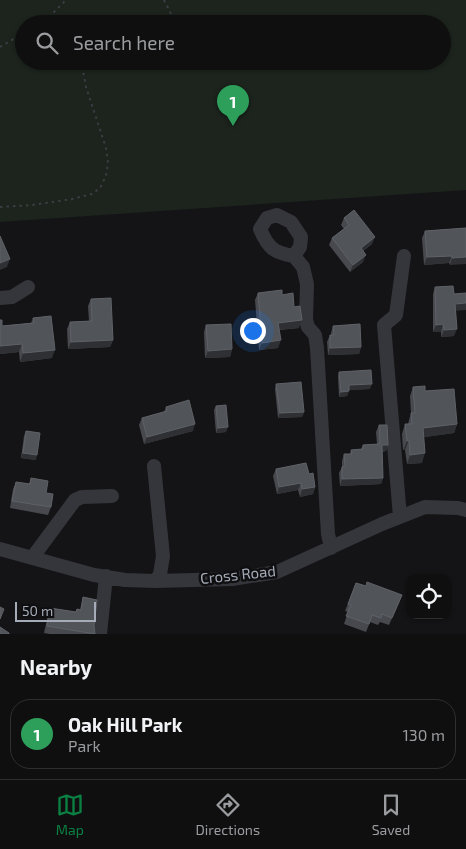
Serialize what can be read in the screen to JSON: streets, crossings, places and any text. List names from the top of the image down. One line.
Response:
{"streets":{"street":["Cross Road"]},"scale_bar":"50 m","page":{"search":"Search here","pins":"1","scale":"50 m","heading":"Nearby","list":[{"mark":"1","name":"Oak Hill Park","note":"Park","value":"130 m"}],"nav":["Map","Directions","Saved"]}}
